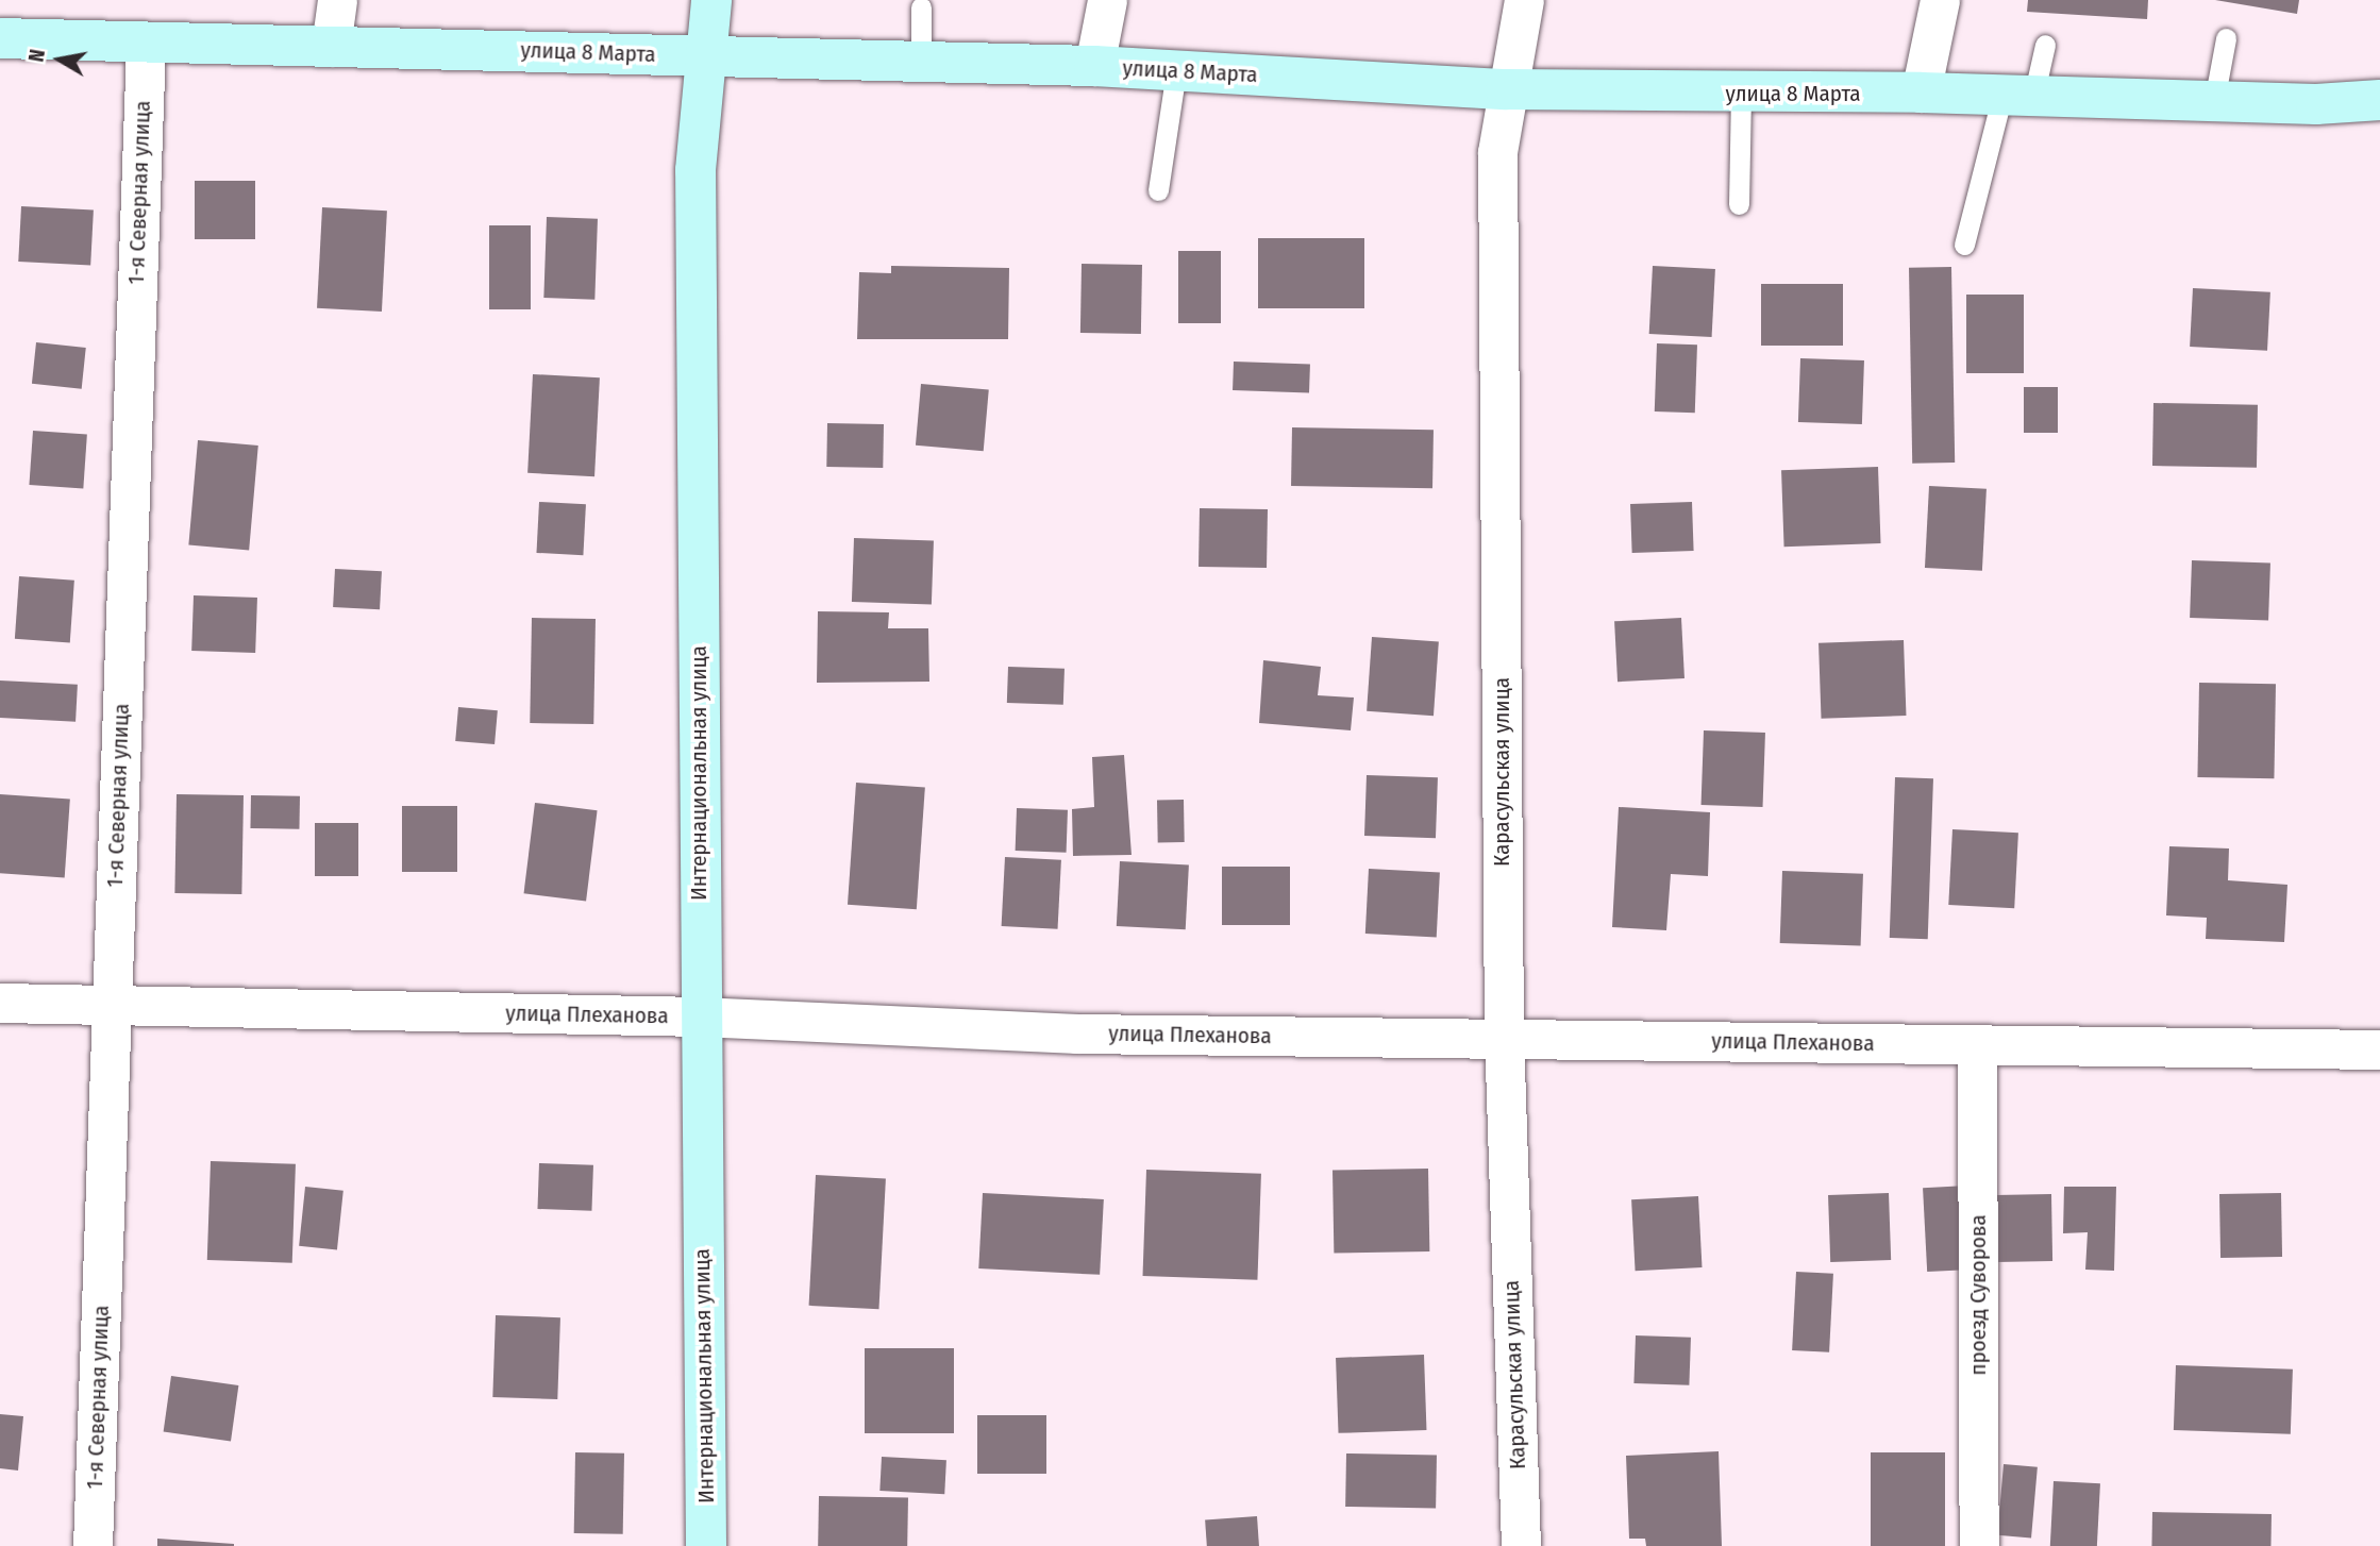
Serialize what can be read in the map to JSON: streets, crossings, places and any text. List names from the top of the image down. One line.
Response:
{"streets":{"street":["улица 8 Марта","1-я Северная улица","Карасульская улица","Интернациональная улица","улица Плеханова","проезд Суворова"]},"crossings":[["улица 8 Марта","1-я Северная улица"],["улица 8 Марта","Карасульская улица"],["улица 8 Марта","Интернациональная улица"],["1-я Северная улица","улица Плеханова"],["Карасульская улица","улица Плеханова"],["Интернациональная улица","улица Плеханова"],["улица Плеханова","проезд Суворова"]],"north":"left"}
